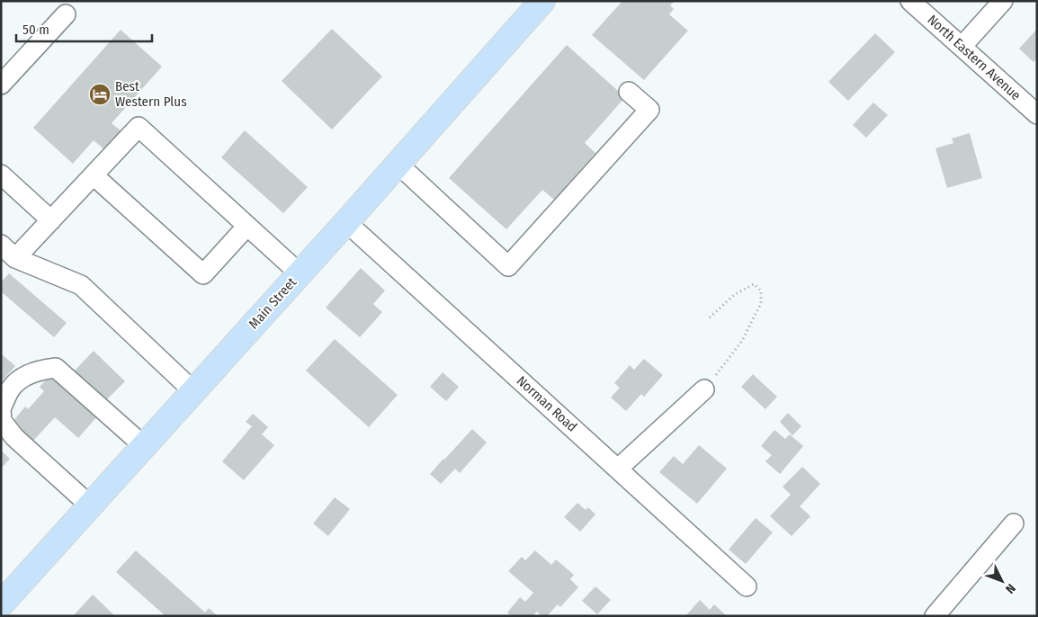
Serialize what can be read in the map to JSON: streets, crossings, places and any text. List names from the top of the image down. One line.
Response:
{"streets":{"main road":["Main Street"],"street":["North Eastern Avenue","Norman Road"]},"crossings":[["Main Street","Norman Road"]],"places":{"hotel":["Best Western Plus"]},"scale_bar":"50 m","north":"bottom right"}
